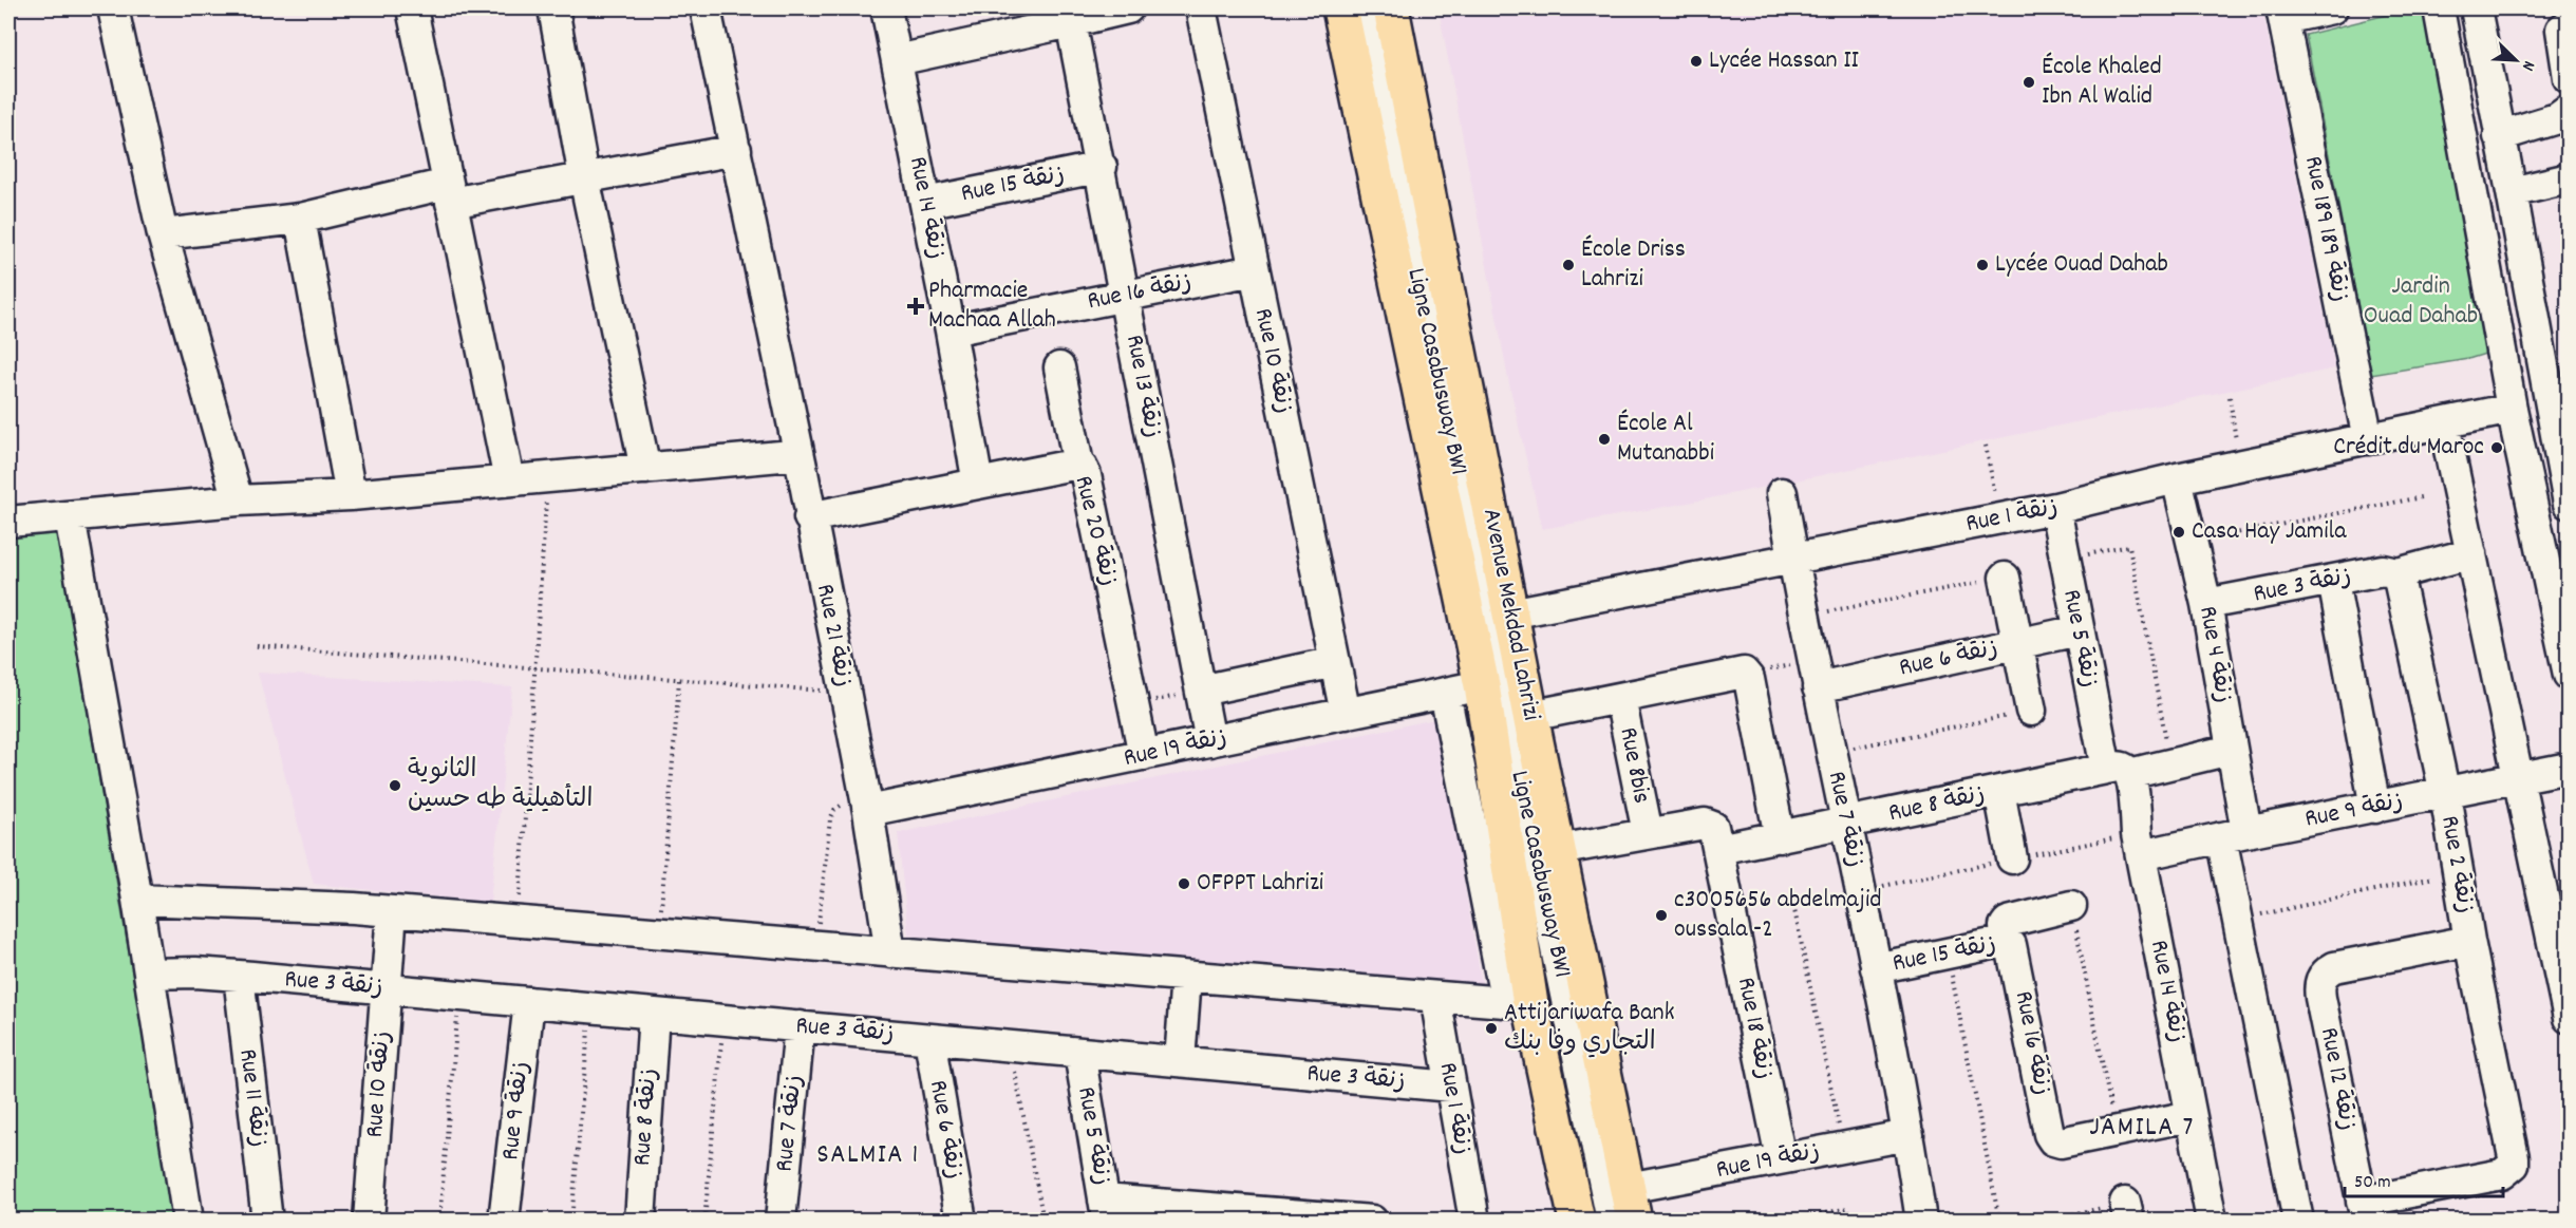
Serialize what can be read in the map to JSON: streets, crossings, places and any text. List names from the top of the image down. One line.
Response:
{"streets":{"main road":["Avenue Mekdad Lahrizi"],"street":["Rue 15 زنقة","Rue 14 زنقة","Rue 189 زنقة 189","Rue 16 زنقة","Rue 10 زنقة","Ligne Casabusway BW1","Rue 13 زنقة","Rue 1 زنقة","Rue 20 زنقة","Rue 3 زنقة","Rue 21 زنقة","Rue 5 زنقة","Rue 4 زنقة","Rue 6 زنقة","Rue 19 زنقة","Rue 8bis","Rue 8 زنقة","Rue 9 زنقة","Rue 7 زنقة","Rue 2 زنقة","Rue 18 زنقة","Rue 12 زنقة","Rue 11 زنقة"]},"crossings":[["Rue 15 زنقة","Rue 14 زنقة"],["Rue 15 زنقة","Rue 16 زنقة"],["Rue 15 زنقة","Rue 13 زنقة"],["Rue 15 زنقة","Rue 7 زنقة"],["Rue 14 زنقة","Rue 16 زنقة"],["Rue 14 زنقة","Rue 20 زنقة"],["Rue 14 زنقة","Rue 5 زنقة"],["Rue 14 زنقة","Rue 8 زنقة"],["Rue 14 زنقة","Rue 9 زنقة"],["Rue 189 زنقة 189","Rue 1 زنقة"],["Rue 16 زنقة","Rue 10 زنقة"],["Rue 16 زنقة","Rue 13 زنقة"],["Rue 10 زنقة","Rue 3 زنقة"],["Rue 10 زنقة","Rue 19 زنقة"],["Rue 13 زنقة","Rue 19 زنقة"],["Rue 1 زنقة","Rue 3 زنقة"],["Rue 1 زنقة","Avenue Mekdad Lahrizi"],["Rue 1 زنقة","Rue 5 زنقة"],["Rue 1 زنقة","Rue 4 زنقة"],["Rue 1 زنقة","Rue 7 زنقة"],["Rue 20 زنقة","Rue 21 زنقة"],["Rue 20 زنقة","Rue 19 زنقة"],["Rue 3 زنقة","Rue 5 زنقة"],["Rue 3 زنقة","Rue 4 زنقة"],["Rue 3 زنقة","Rue 6 زنقة"],["Rue 3 زنقة","Rue 8 زنقة"],["Rue 3 زنقة","Rue 9 زنقة"],["Rue 3 زنقة","Rue 7 زنقة"],["Rue 3 زنقة","Rue 2 زنقة"],["Rue 3 زنقة","Rue 11 زنقة"],["Avenue Mekdad Lahrizi","Rue 19 زنقة"],["Avenue Mekdad Lahrizi","Rue 8 زنقة"],["Rue 21 زنقة","Rue 19 زنقة"],["Rue 5 زنقة","Rue 6 زنقة"],["Rue 5 زنقة","Rue 8 زنقة"],["Rue 4 زنقة","Rue 8 زنقة"],["Rue 4 زنقة","Rue 9 زنقة"],["Rue 6 زنقة","Rue 7 زنقة"],["Rue 19 زنقة","Rue 7 زنقة"],["Rue 19 زنقة","Rue 18 زنقة"],["Rue 8bis","Rue 8 زنقة"],["Rue 8 زنقة","Rue 7 زنقة"],["Rue 8 زنقة","Rue 18 زنقة"],["Rue 9 زنقة","Rue 2 زنقة"],["Rue 2 زنقة","Rue 12 زنقة"]],"districts":["JAMILA 7","SALMIA 1"],"parks":["Jardin Ouad Dahab"],"places":{"other":["Lycée Hassan II","École Khaled Ibn Al Walid","École Driss Lahrizi","Lycée Ouad Dahab","École Al Mutanabbi","Crédit du Maroc","Casa Hay Jamila","الثانوية التأهيلية طه حسين","OFPPT Lahrizi","c3005656 abdelmajid oussala -2","Attijariwafa Bank التجاري وفا بنك"],"health":["Pharmacie Machaa Allah"]},"scale_bar":"50 m","north":"bottom right"}
